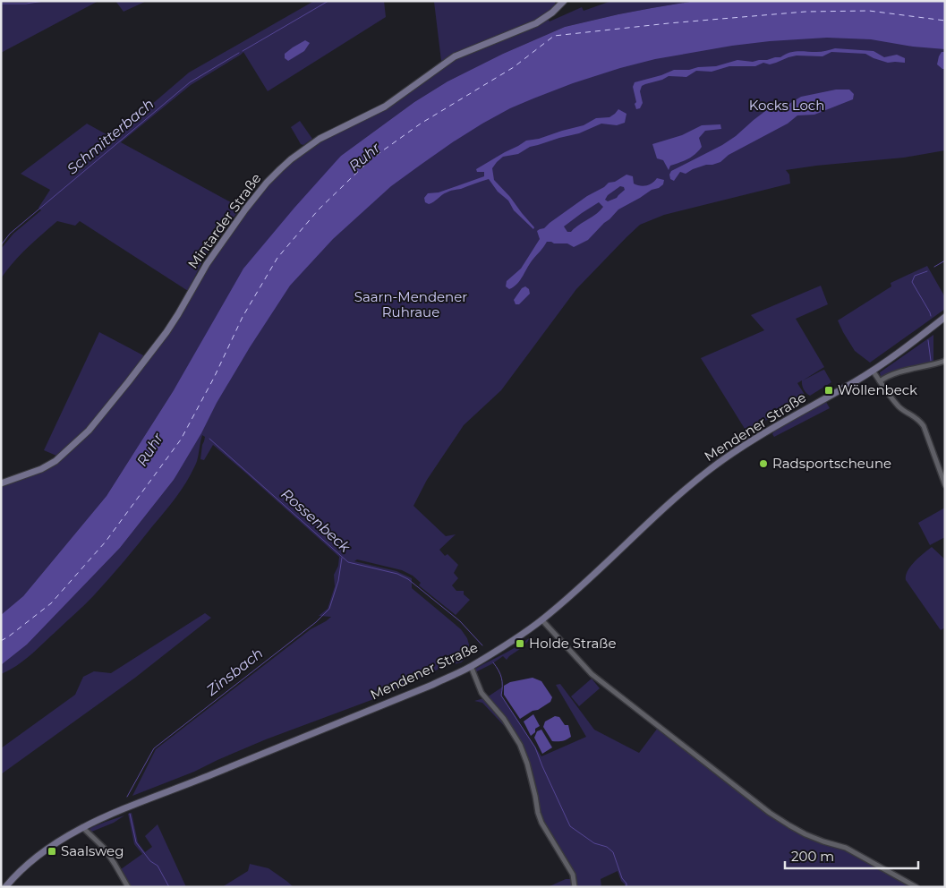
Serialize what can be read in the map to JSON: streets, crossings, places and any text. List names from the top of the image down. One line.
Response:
{"streets":{"main road":["Mintarder Straße","Mendener Straße"]},"water":["Schmitterbach","Ruhr","Rossenbeck","Zinsbach"],"parks":["Kocks Loch","Saarn-Mendener Ruhraue"],"places":{"transit":["Wöllenbeck","Holde Straße","Saalsweg"],"other":["Radsportscheune"]},"scale_bar":"200 m"}
